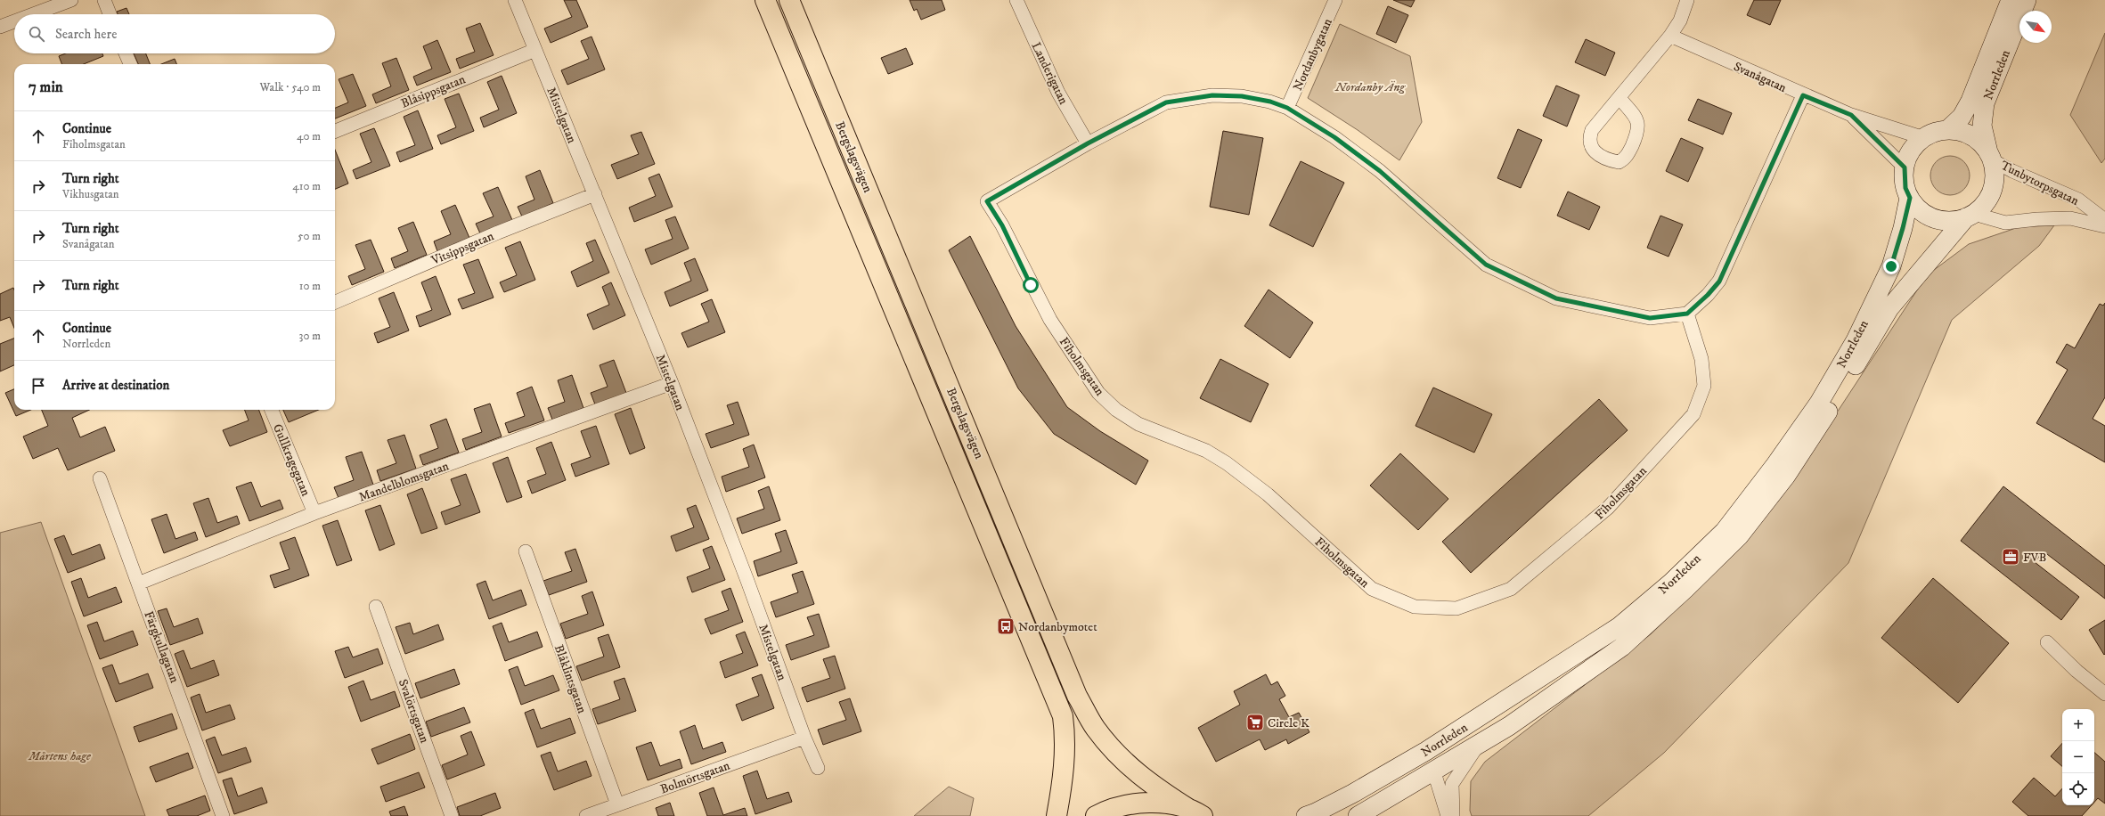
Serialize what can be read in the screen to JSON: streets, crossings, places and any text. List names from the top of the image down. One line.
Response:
{"streets":{"highway":["Bergslagsvägen"],"main road":["Norrleden"],"street":["Nordanbygatan","Landerigatan","Svanågatan","Blåsippsgatan","Mistelgatan","Tunbytorpsgatan","Vitsippsgatan","Fiholmsgatan","Gullkragegatan","Mandelblomsgatan","Färgkullagatan","Blåklintsgatan","Svalörtsgatan","Bolmörtsgatan"]},"crossings":[["Landerigatan","Fiholmsgatan"],["Norrleden","Svanågatan"],["Norrleden","Tunbytorpsgatan"],["Svanågatan","Tunbytorpsgatan"],["Blåsippsgatan","Mistelgatan"],["Mistelgatan","Vitsippsgatan"],["Mistelgatan","Mandelblomsgatan"],["Mistelgatan","Bolmörtsgatan"],["Gullkragegatan","Mandelblomsgatan"],["Mandelblomsgatan","Färgkullagatan"],["Blåklintsgatan","Bolmörtsgatan"]],"parks":["Nordanby Äng","Mårtens hage"],"places":{"office":["FVB"],"bus stop":["Nordanbymotet"],"supermarket":["Circle K"]},"north":"bottom right","page":{"search":"Search here","heading":["7 min","Walk · 540 m"],"list":[["Continue","Fiholmsgatan","40 m"],["Turn right","Vikhusgatan","410 m"],["Turn right","Svanågatan","50 m"],["Turn right","10 m"],["Continue","Norrleden","30 m"],"Arrive at destination"],"map_buttons":["+","−"]}}
